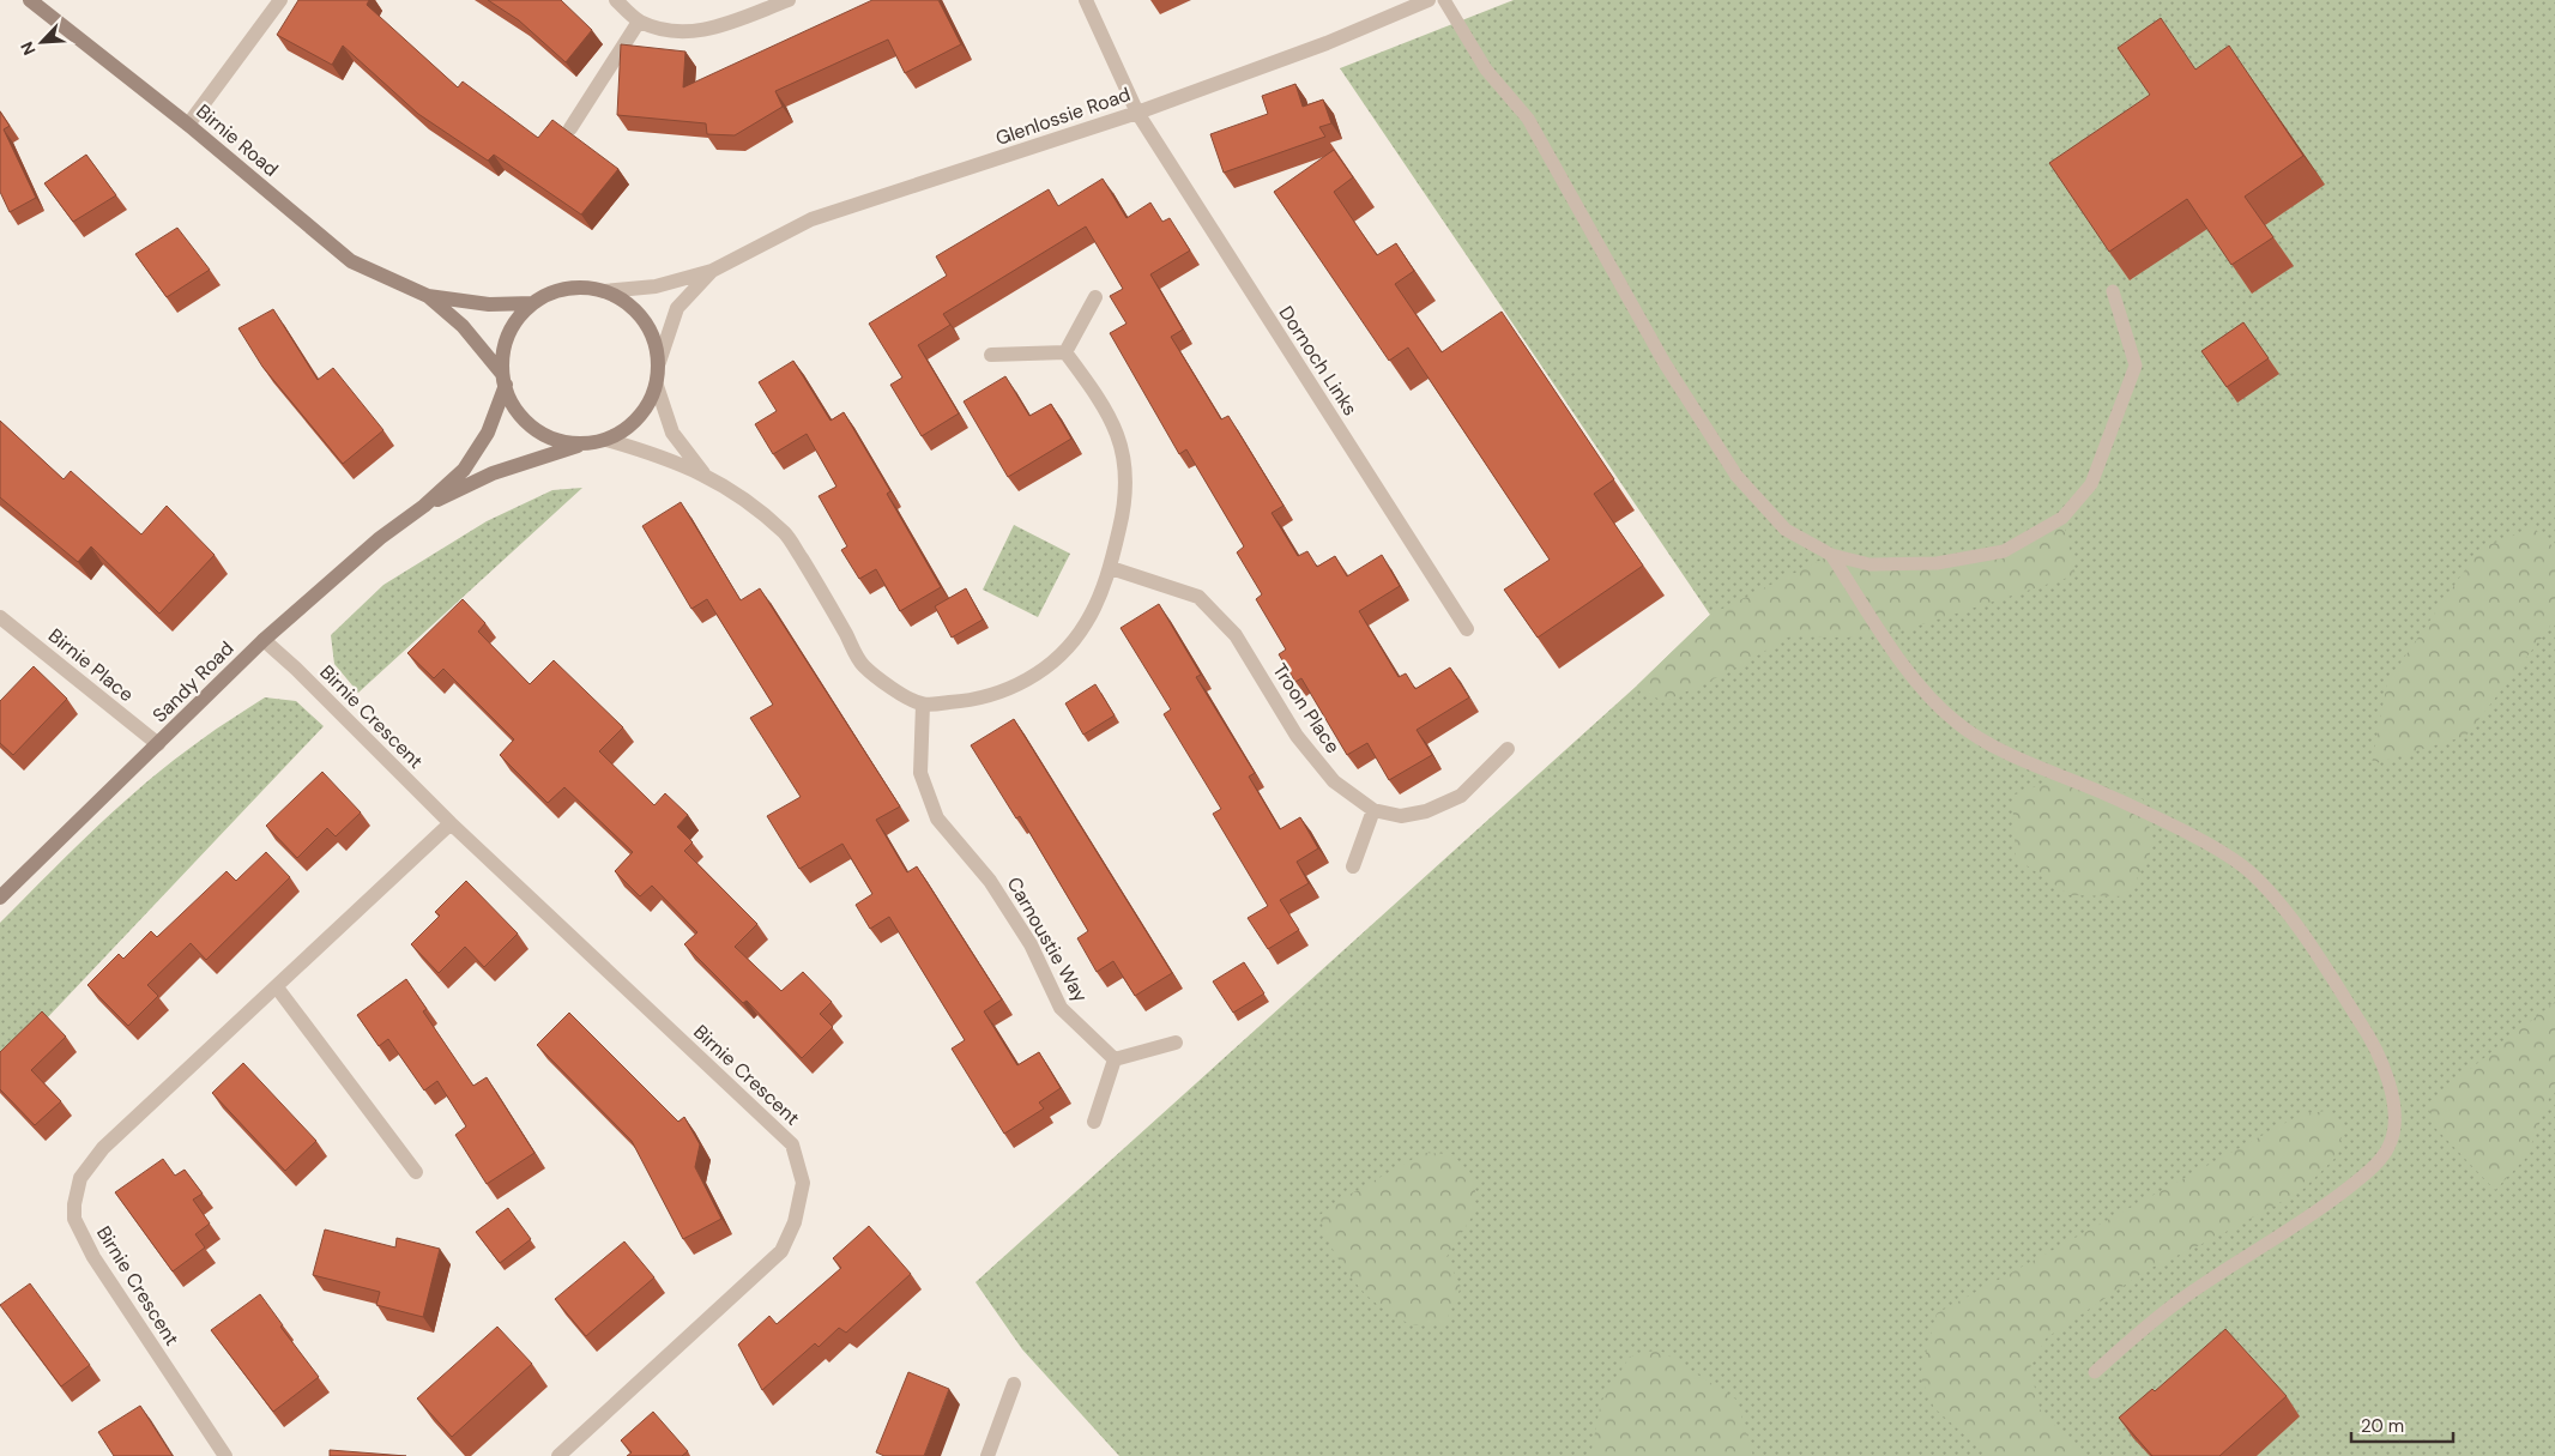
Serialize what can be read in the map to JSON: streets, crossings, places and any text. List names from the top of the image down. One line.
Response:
{"streets":{"street":["Glenlossie Road","Birnie Road","Dornoch Links","Birnie Place","Sandy Road","Troon Place","Birnie Crescent","Carnoustie Way"]},"crossings":[["Glenlossie Road","Birnie Road"],["Glenlossie Road","Dornoch Links"],["Glenlossie Road","Sandy Road"],["Birnie Road","Sandy Road"],["Birnie Place","Sandy Road"],["Sandy Road","Birnie Crescent"]],"scale_bar":"20 m","north":"bottom left"}
